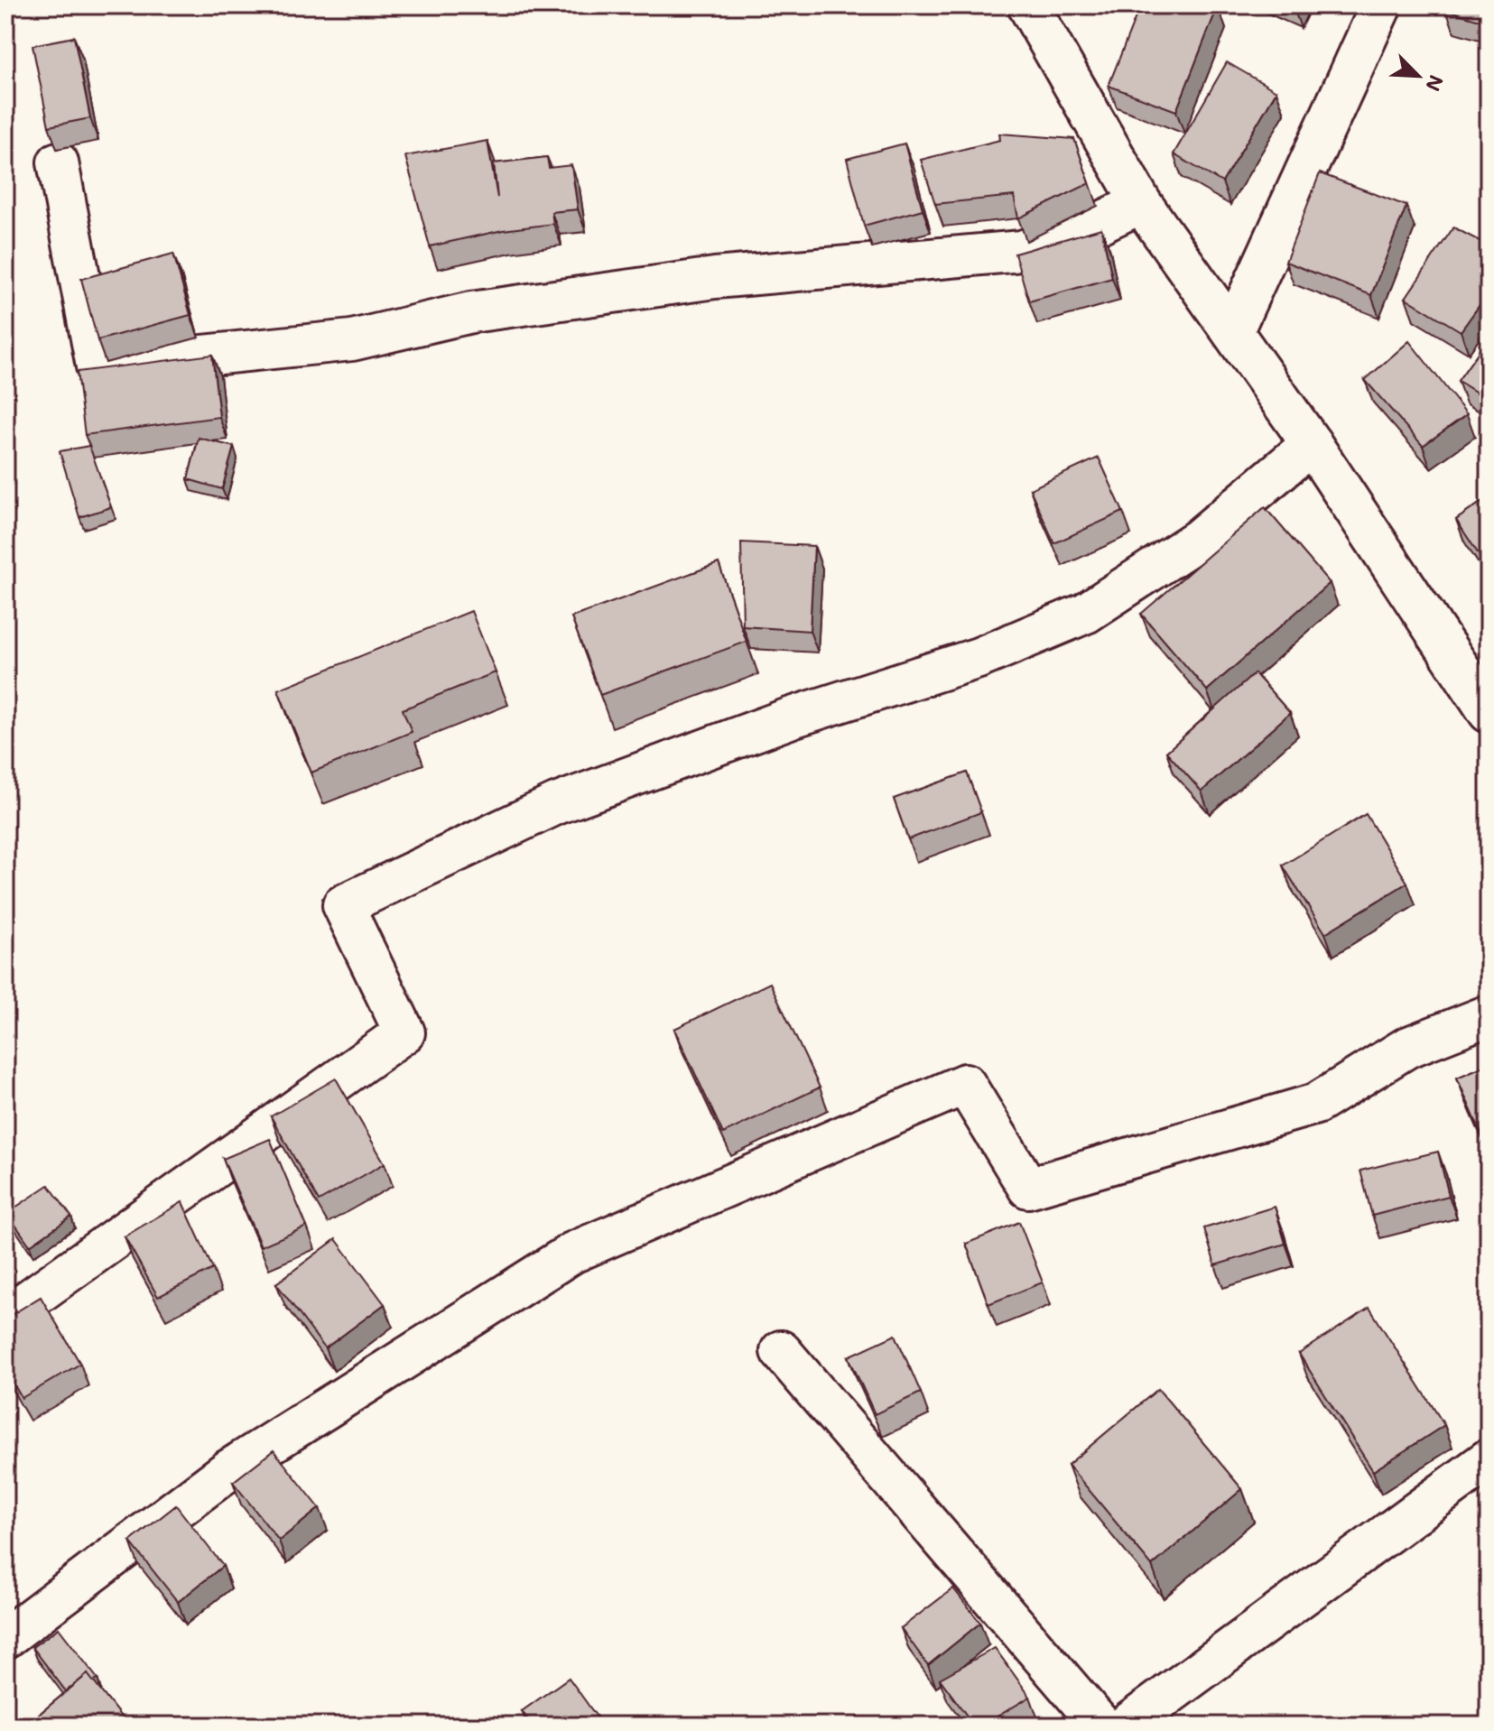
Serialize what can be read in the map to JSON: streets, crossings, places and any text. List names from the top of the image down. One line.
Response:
{"north":"bottom right"}
